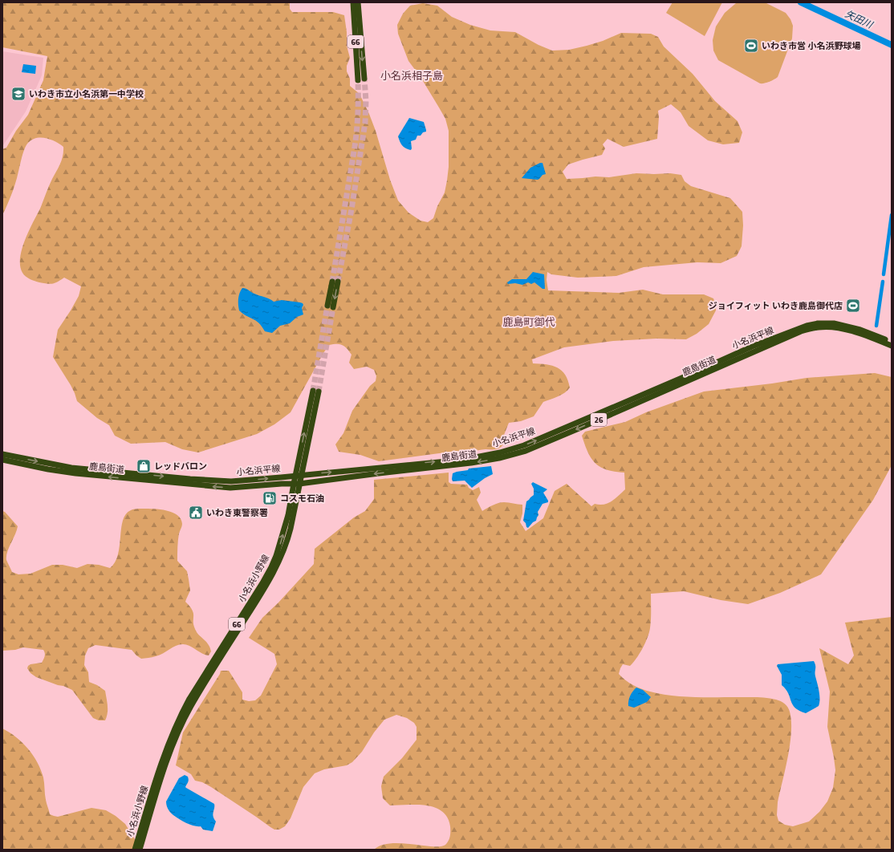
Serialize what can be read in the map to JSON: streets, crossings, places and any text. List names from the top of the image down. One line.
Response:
{"streets":{"main road":["66","小名浜平線","鹿島街道","26","小名浜小野線"]},"crossings":[["小名浜平線","小名浜小野線"],["鹿島街道","小名浜小野線"]],"one_way":["小名浜平線","鹿島街道"],"districts":["小名浜相子島","鹿島町御代"],"water":["矢田川"],"places":{"sports":["いわき市営 小名浜野球場","ジョイフィット いわき鹿島御代店"],"school or university":["いわき市立小名浜第一中学校"],"shop":["レッドバロン"],"fuel station":["コスモ石油"],"public building":["いわき東警察署"]}}
